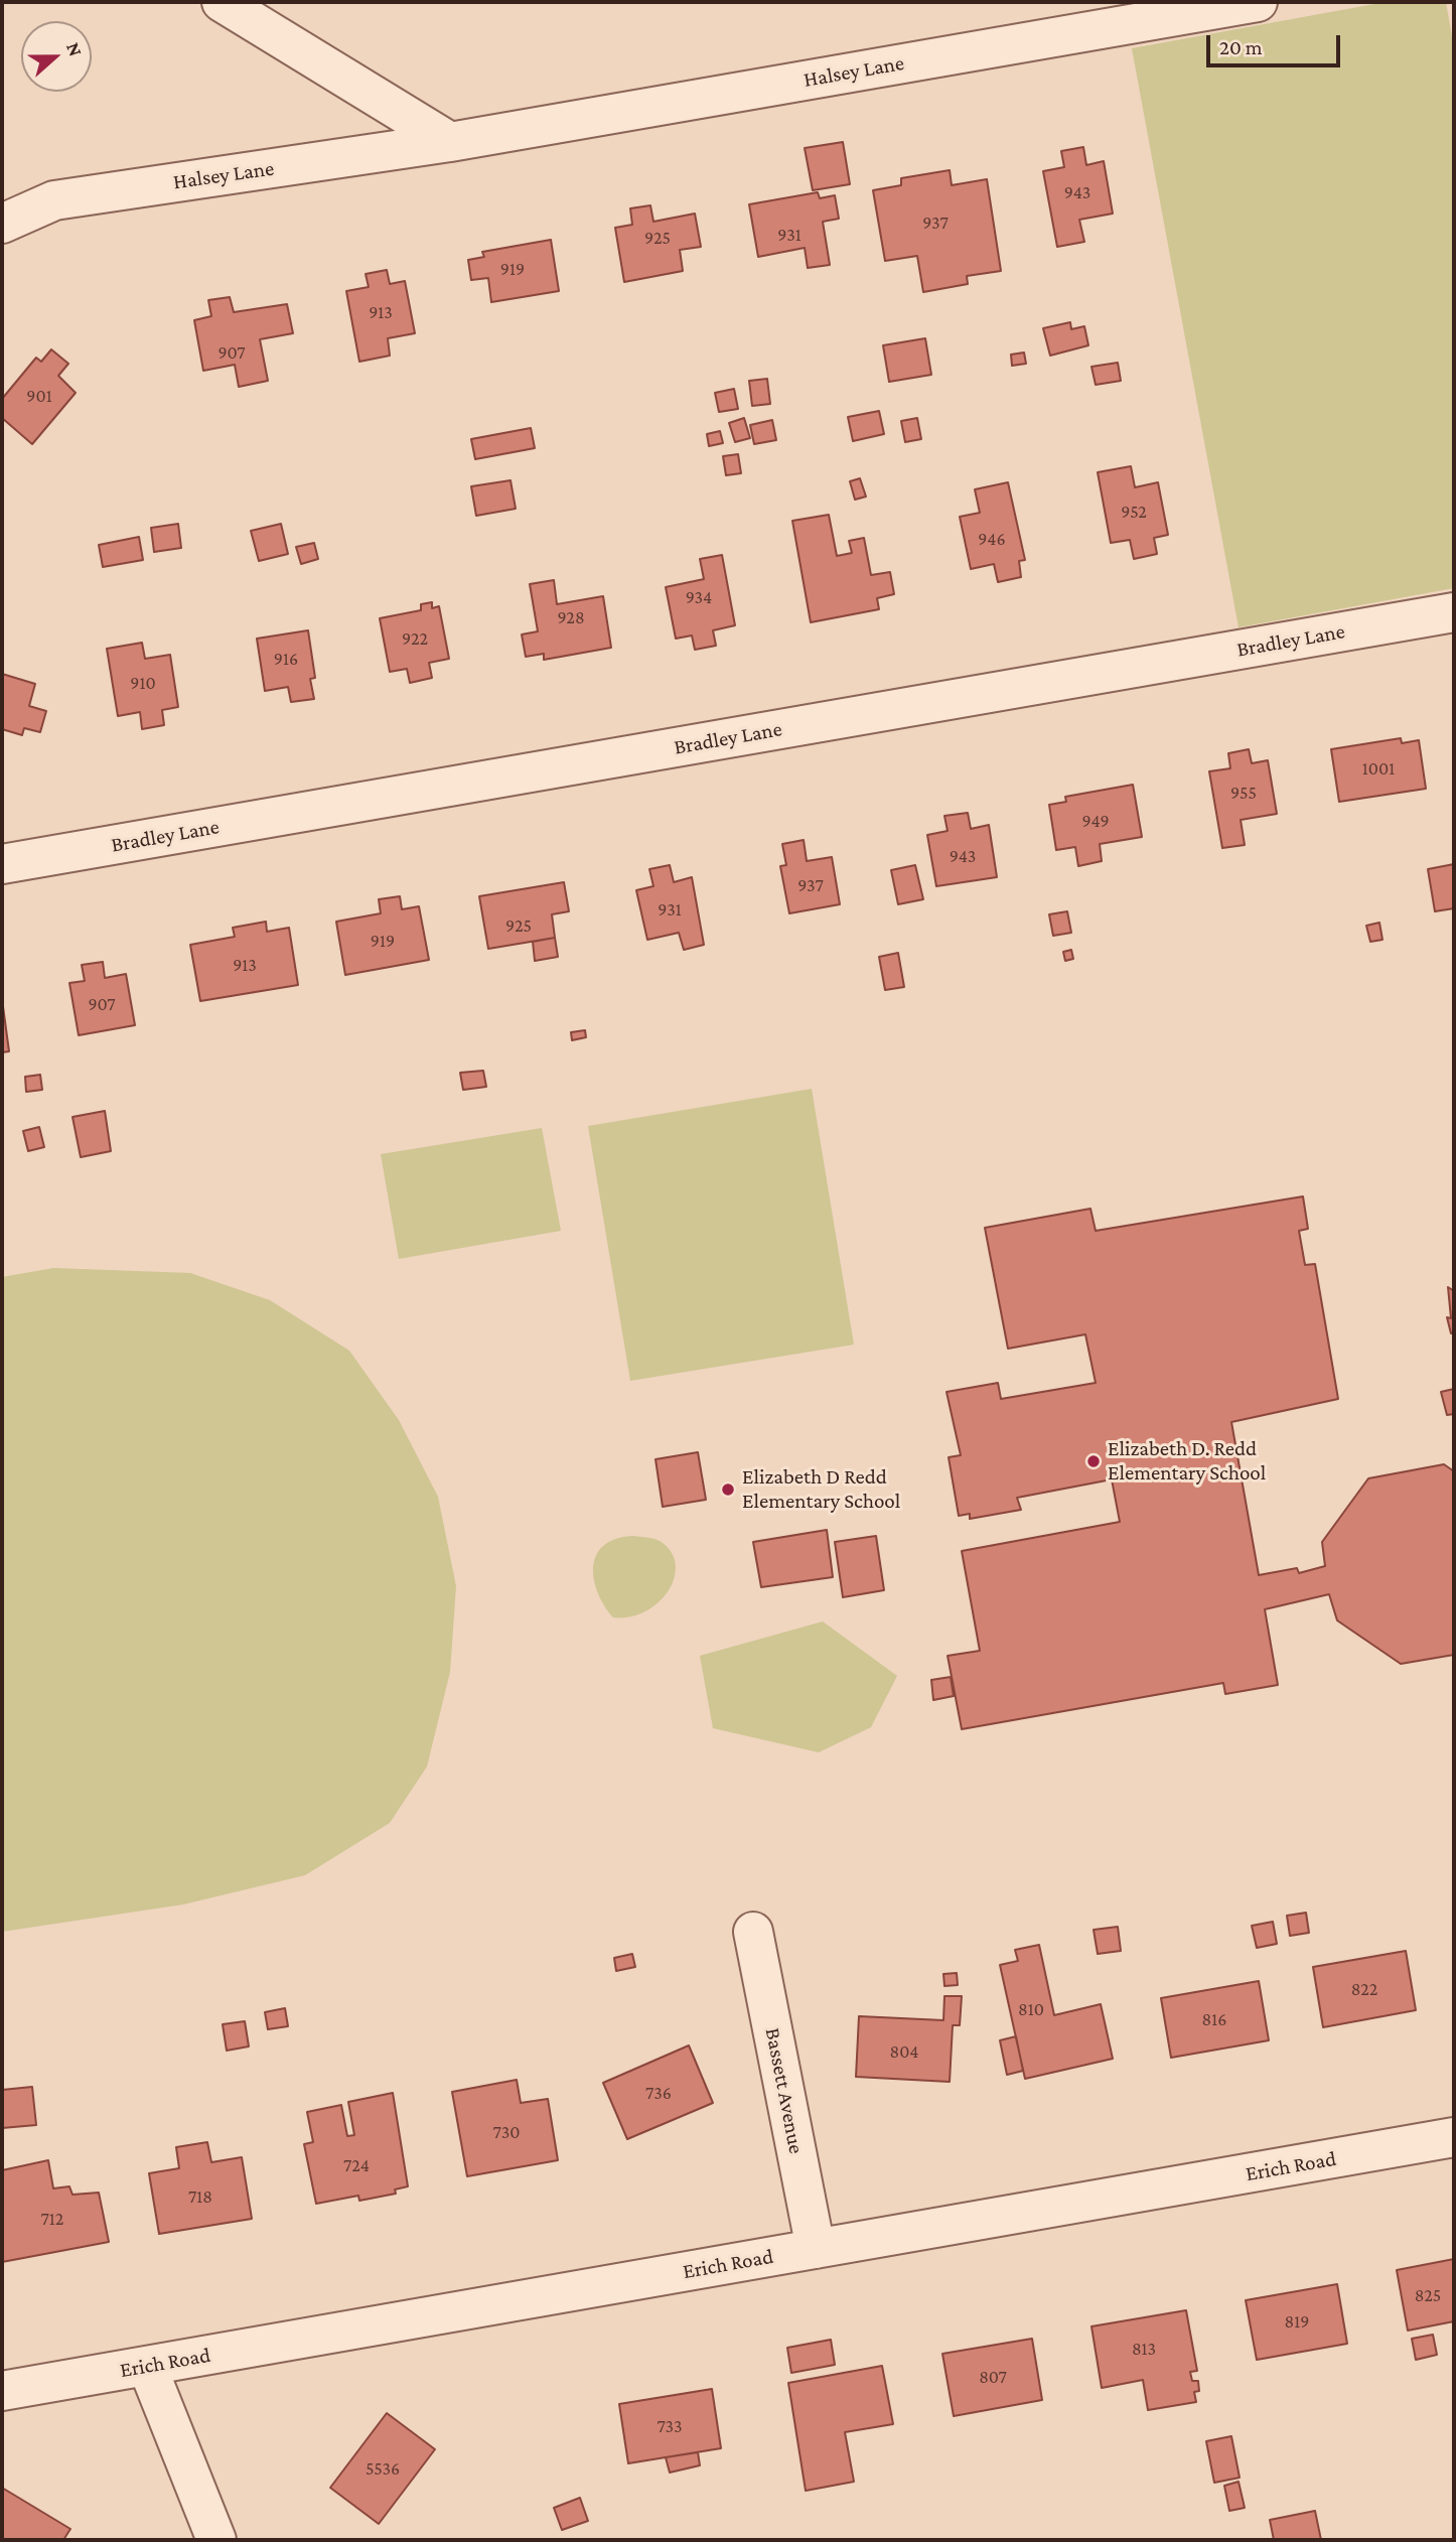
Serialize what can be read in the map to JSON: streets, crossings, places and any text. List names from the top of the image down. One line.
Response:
{"streets":{"street":["Halsey Lane","Bradley Lane","Bassett Avenue","Erich Road"]},"crossings":[["Bassett Avenue","Erich Road"]],"places":["Elizabeth D. Redd Elementary School","Elizabeth D Redd Elementary School"],"house_numbers":["943","937","931","925","919","913","907","901","952","946","934","928","922","916","910","1001","955","949","943","937","931","925","919","913","907","822","810","816","804","736","730","724","718","712","825","819","813","807","733","5536"],"scale_bar":"20 m","north":"right"}
